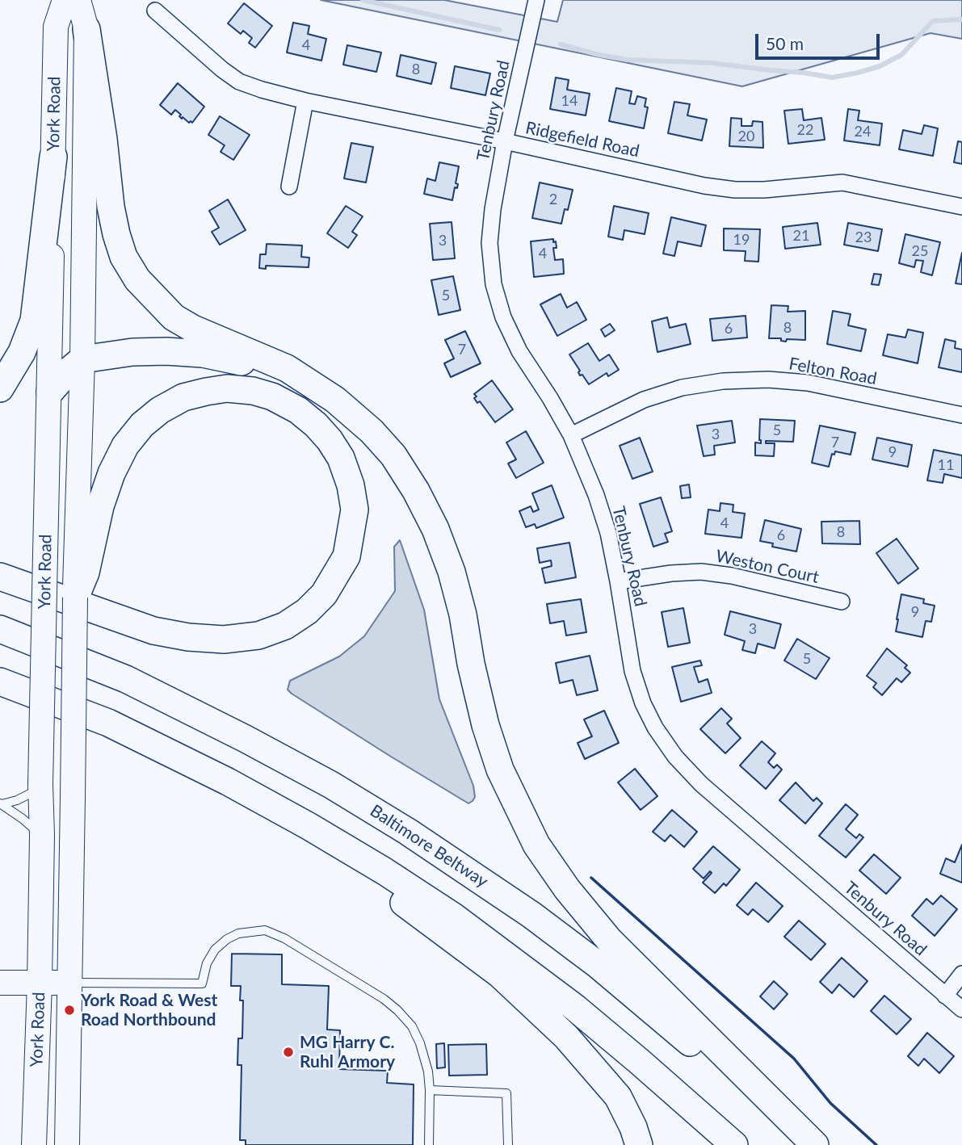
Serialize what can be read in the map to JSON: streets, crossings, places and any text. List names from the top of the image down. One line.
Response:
{"streets":{"highway":["Baltimore Beltway"],"main road":["York Road"],"street":["Tenbury Road","Ridgefield Road","Felton Road","Weston Court"]},"crossings":[["Tenbury Road","Ridgefield Road"],["Tenbury Road","Felton Road"],["Tenbury Road","Weston Court"]],"places":["York Road & West Road Northbound","MG Harry C. Ruhl Armory"],"house_numbers":["4","8","14","22","24","20","2","21","23","19","3","25","4","5","8","6","7","5","3","7","9","11","4","8","6","9","3","5"],"scale_bar":"50 m"}
